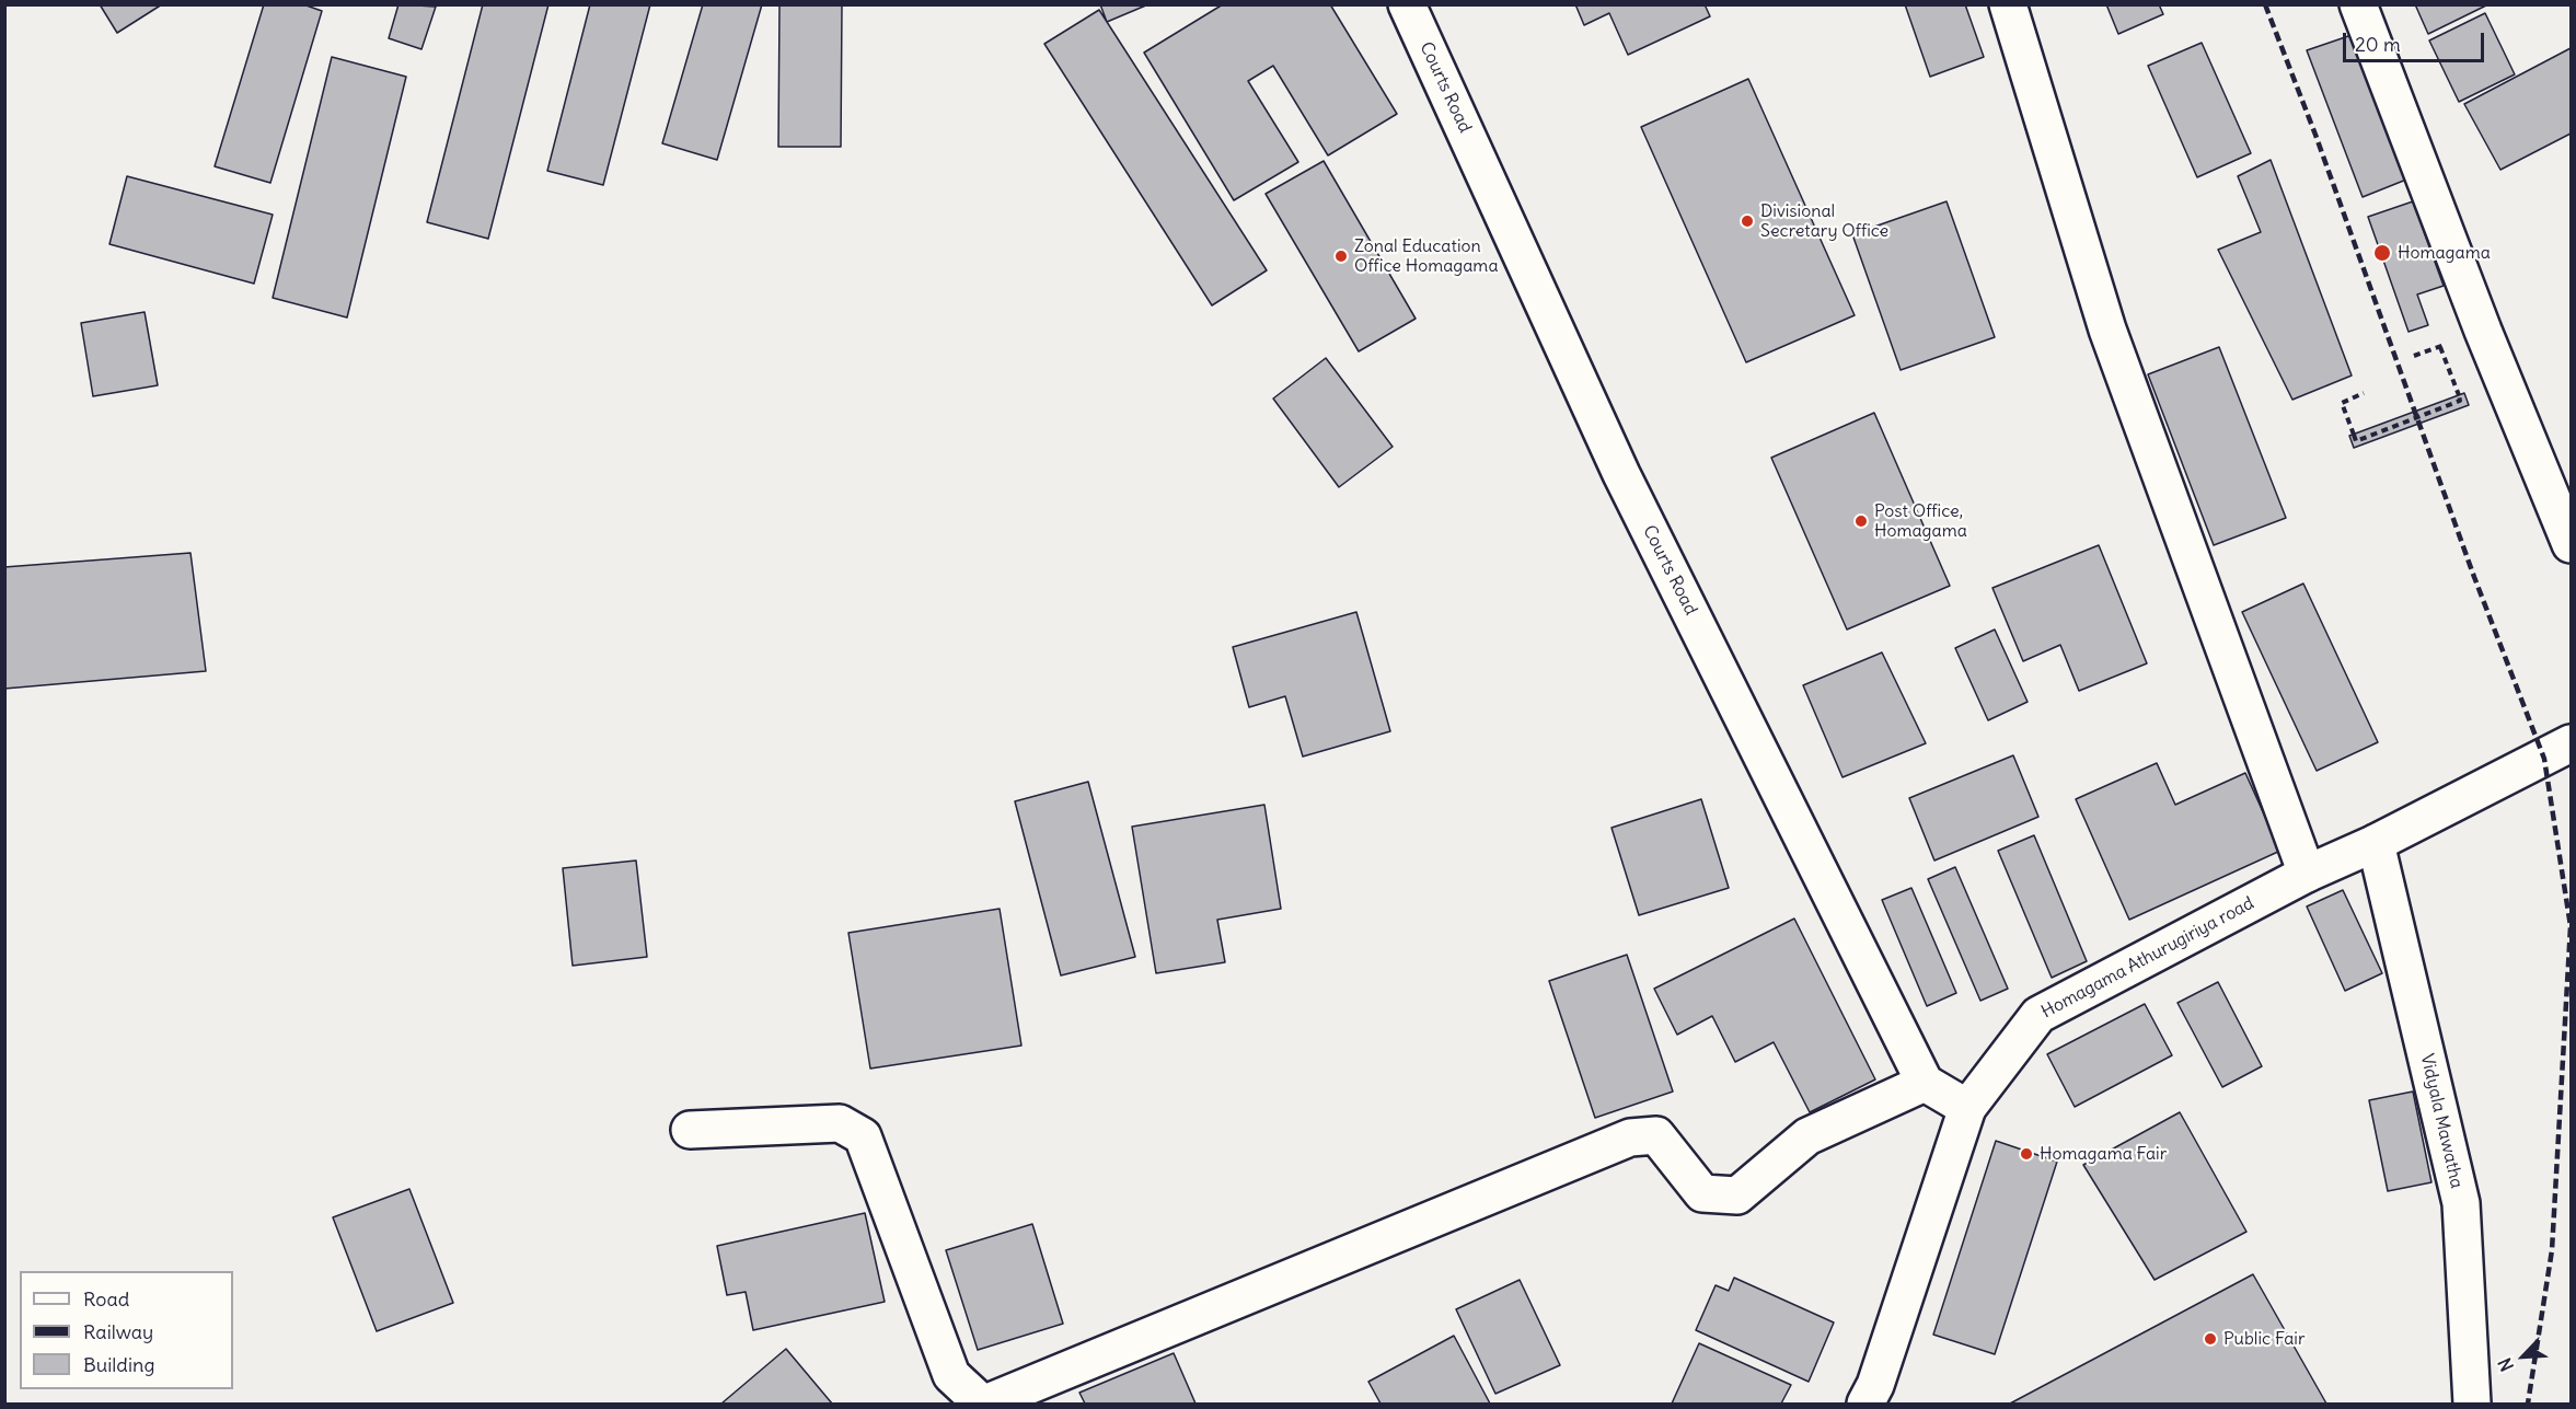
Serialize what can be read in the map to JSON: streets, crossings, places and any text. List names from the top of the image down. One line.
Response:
{"streets":{"street":["Courts Road","Homagama Athurugiriya road","Vidyala Mawatha"]},"crossings":[["Homagama Athurugiriya road","Vidyala Mawatha"]],"places":["Divisional Secretary Office","Homagama","Zonal Education Office Homagama","Post Office, Homagama","Homagama Fair","Public Fair"],"legend":["Road","Railway","Building"],"scale_bar":"20 m","north":"bottom left"}
